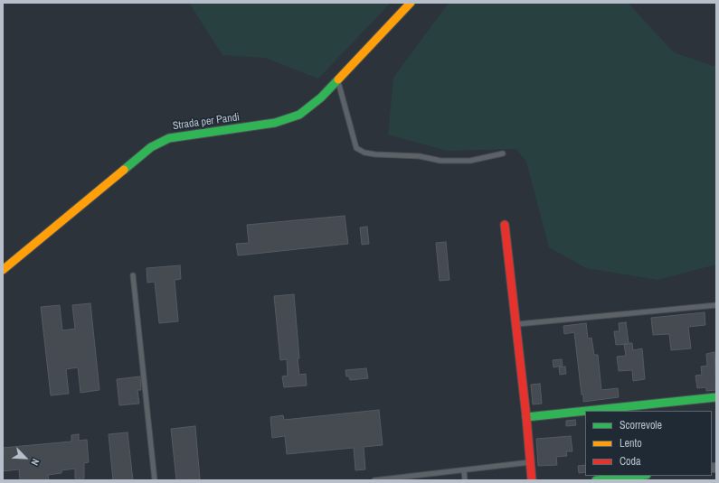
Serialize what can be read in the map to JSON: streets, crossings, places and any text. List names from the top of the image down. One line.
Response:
{"streets":{"street":["Strada per Pandi"]},"legend":["Scorrevole","Lento","Coda"],"north":"bottom right"}
